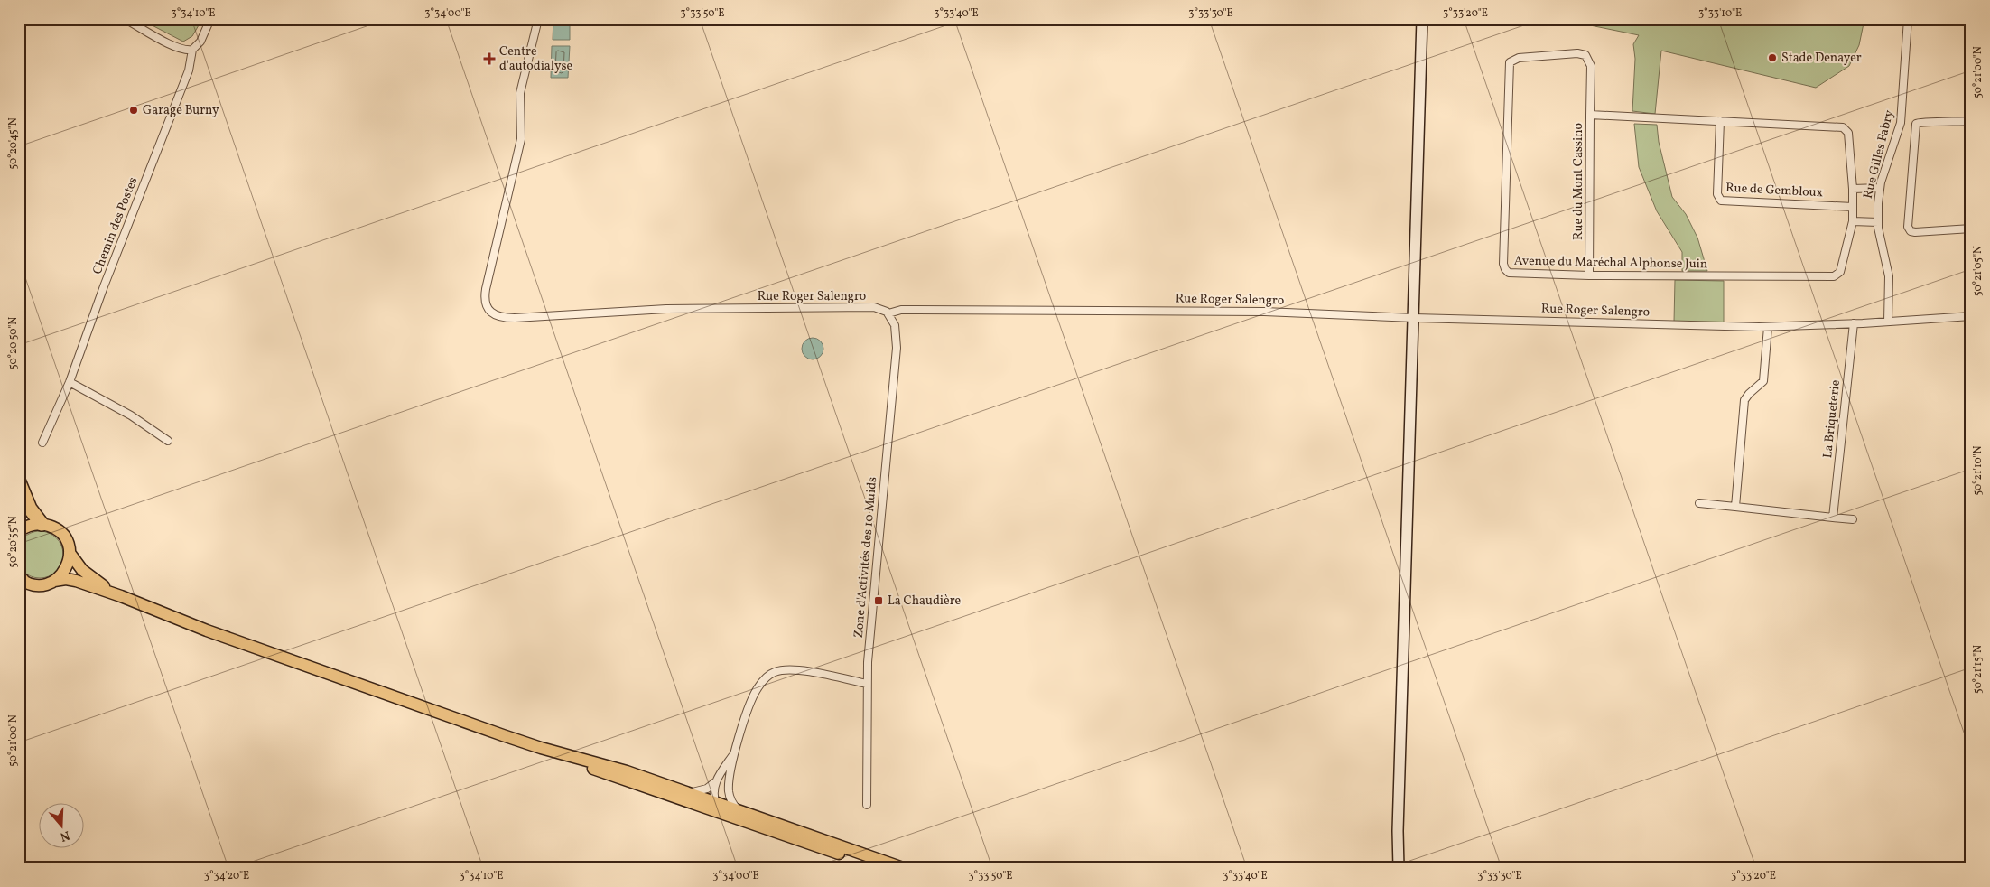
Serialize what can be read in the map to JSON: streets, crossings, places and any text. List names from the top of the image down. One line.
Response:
{"streets":{"street":["Rue Gilles Fabry","Rue du Mont Cassino","Rue de Gembloux","Chemin des Postes","Avenue du Maréchal Alphonse Juin","Rue Roger Salengro","La Briqueterie","Zone d'Activités des 10 Muids"]},"crossings":[["Rue Gilles Fabry","Rue Roger Salengro"],["Rue du Mont Cassino","Avenue du Maréchal Alphonse Juin"],["Rue de Gembloux","Avenue du Maréchal Alphonse Juin"],["Rue Roger Salengro","La Briqueterie"],["Rue Roger Salengro","Zone d'Activités des 10 Muids"]],"places":{"other":["Stade Denayer","Garage Burny"],"health":["Centre d'autodialyse"],"transit":["La Chaudière"]},"north":"bottom","coordinates":["3°34'10\"E","3°34'00\"E","3°33'50\"E","3°33'40\"E","3°33'30\"E","3°33'20\"E","3°33'10\"E","50°21'00\"N","50°20'45\"N","50°21'05\"N","50°20'50\"N","50°21'10\"N","50°20'55\"N","50°21'15\"N","3°34'20\"E"]}
